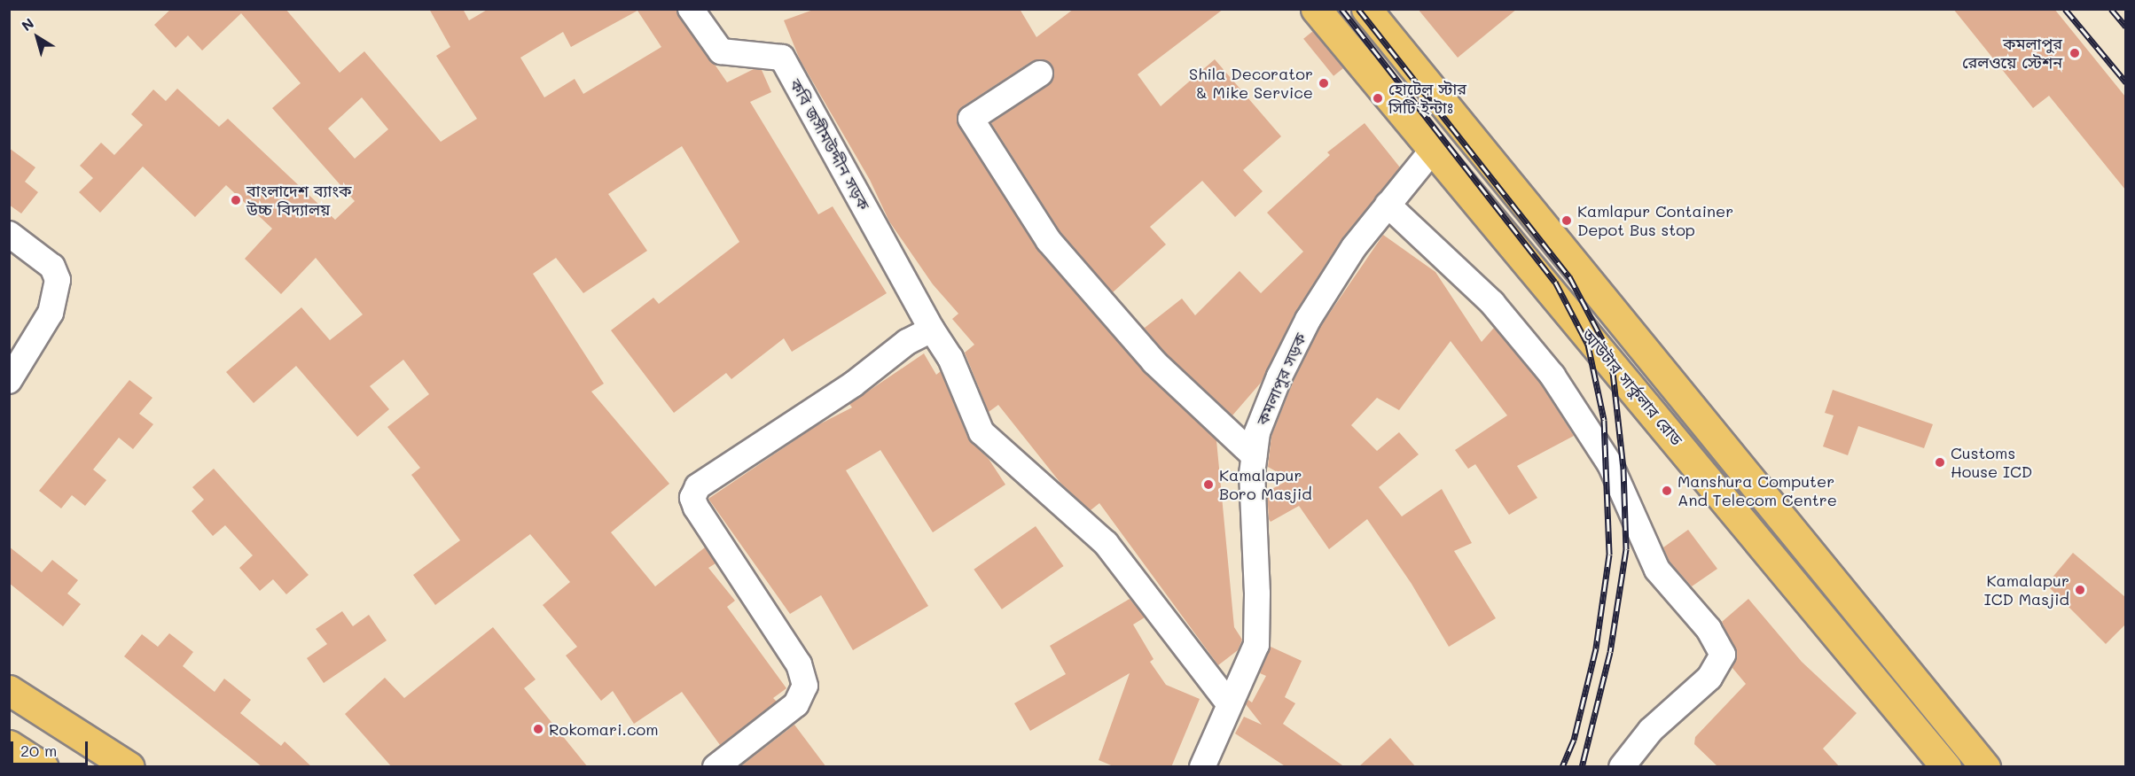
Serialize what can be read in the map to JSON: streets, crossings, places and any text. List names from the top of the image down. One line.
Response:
{"streets":{"main road":["আউটার সার্কুলার রোড"],"street":["কবি জসীমউদ্দীন সড়ক","কমলাপুর সড়ক"]},"crossings":[["কমলাপুর সড়ক","আউটার সার্কুলার রোড"]],"places":["কমলাপুর রেলওয়ে স্টেশন","Shila Decorator & Mike Service","হোটেল স্টার সিটি ইন্টাঃ","বাংলাদেশ ব্যাংক উচ্চ বিদ্যালয়","Kamlapur Container Depot Bus stop","Customs House ICD","Kamalapur Boro Masjid","Manshura Computer And Telecom Centre","Kamalapur ICD Masjid","Rokomari.com"],"scale_bar":"20 m","north":"top left"}
